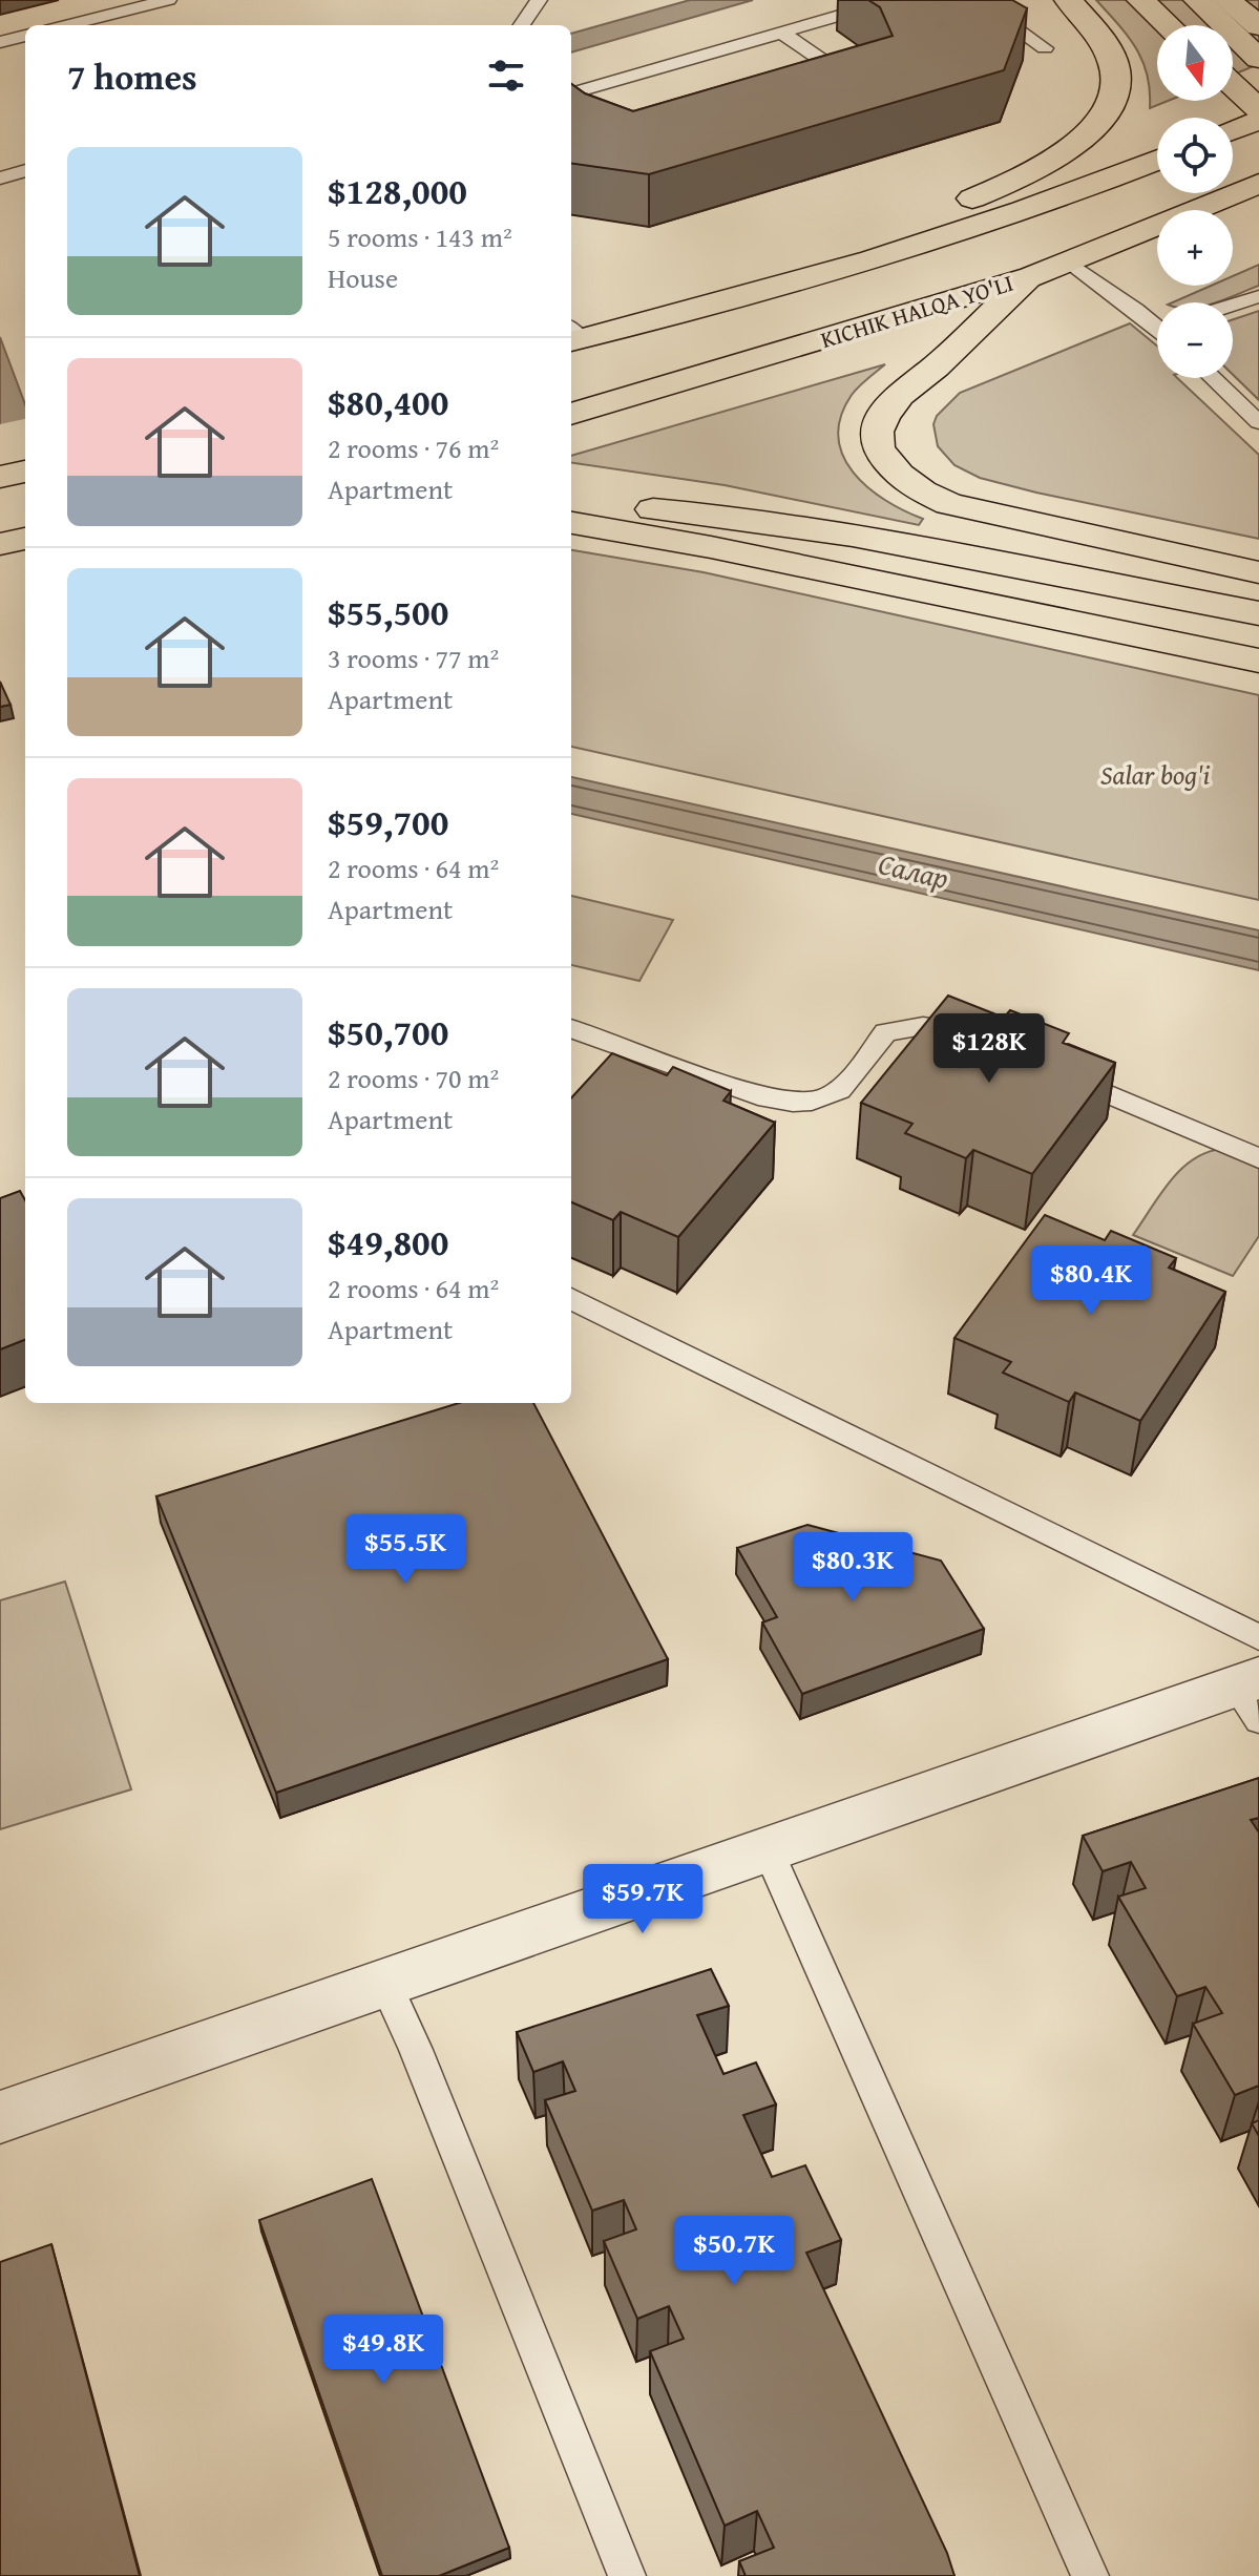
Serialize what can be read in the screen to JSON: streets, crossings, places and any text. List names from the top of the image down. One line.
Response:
{"streets":{"main road":["KICHIK HALQA YO'LI"]},"water":["Салар"],"parks":["Salar bog'i"],"north":"bottom","page":{"map_buttons":["+","−"],"heading":"7 homes","list":[{"name":"$128,000","note":"5 rooms · 143 m² · House"},{"name":"$80,400","note":"2 rooms · 76 m² · Apartment"},{"name":"$55,500","note":"3 rooms · 77 m² · Apartment"},{"name":"$59,700","note":"2 rooms · 64 m² · Apartment"},{"name":"$50,700","note":"2 rooms · 70 m² · Apartment"},{"name":"$49,800","note":"2 rooms · 64 m² · Apartment"}],"price":["$128K","$80.4K","$55.5K","$80.3K","$59.7K","$50.7K","$49.8K"]}}
